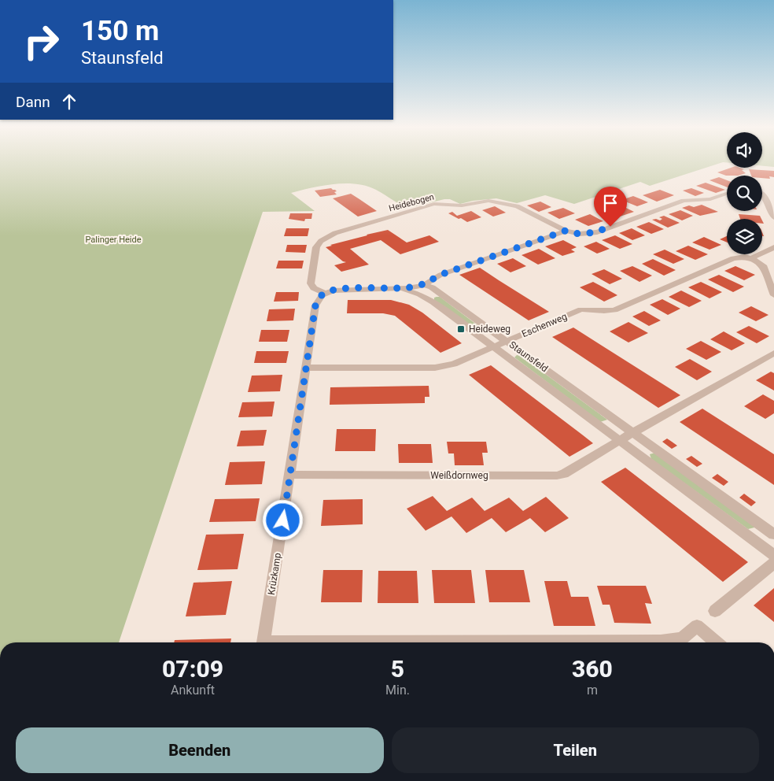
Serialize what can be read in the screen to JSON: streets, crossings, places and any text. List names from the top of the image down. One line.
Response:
{"streets":{"street":["Heidebogen","Eschenweg","Staunsfeld","Weißdornweg","Krüzkamp"]},"crossings":[["Heidebogen","Staunsfeld"],["Heidebogen","Krüzkamp"],["Eschenweg","Staunsfeld"],["Eschenweg","Krüzkamp"],["Staunsfeld","Weißdornweg"],["Staunsfeld","Krüzkamp"],["Weißdornweg","Krüzkamp"]],"parks":["Palinger Heide"],"places":{"transit":["Heideweg"]},"page":{"turn":["150 m","Staunsfeld"],"then":"Dann","eta":["07:09","Ankunft","5","Min.","360","m"],"buttons":["Beenden","Teilen"]}}
